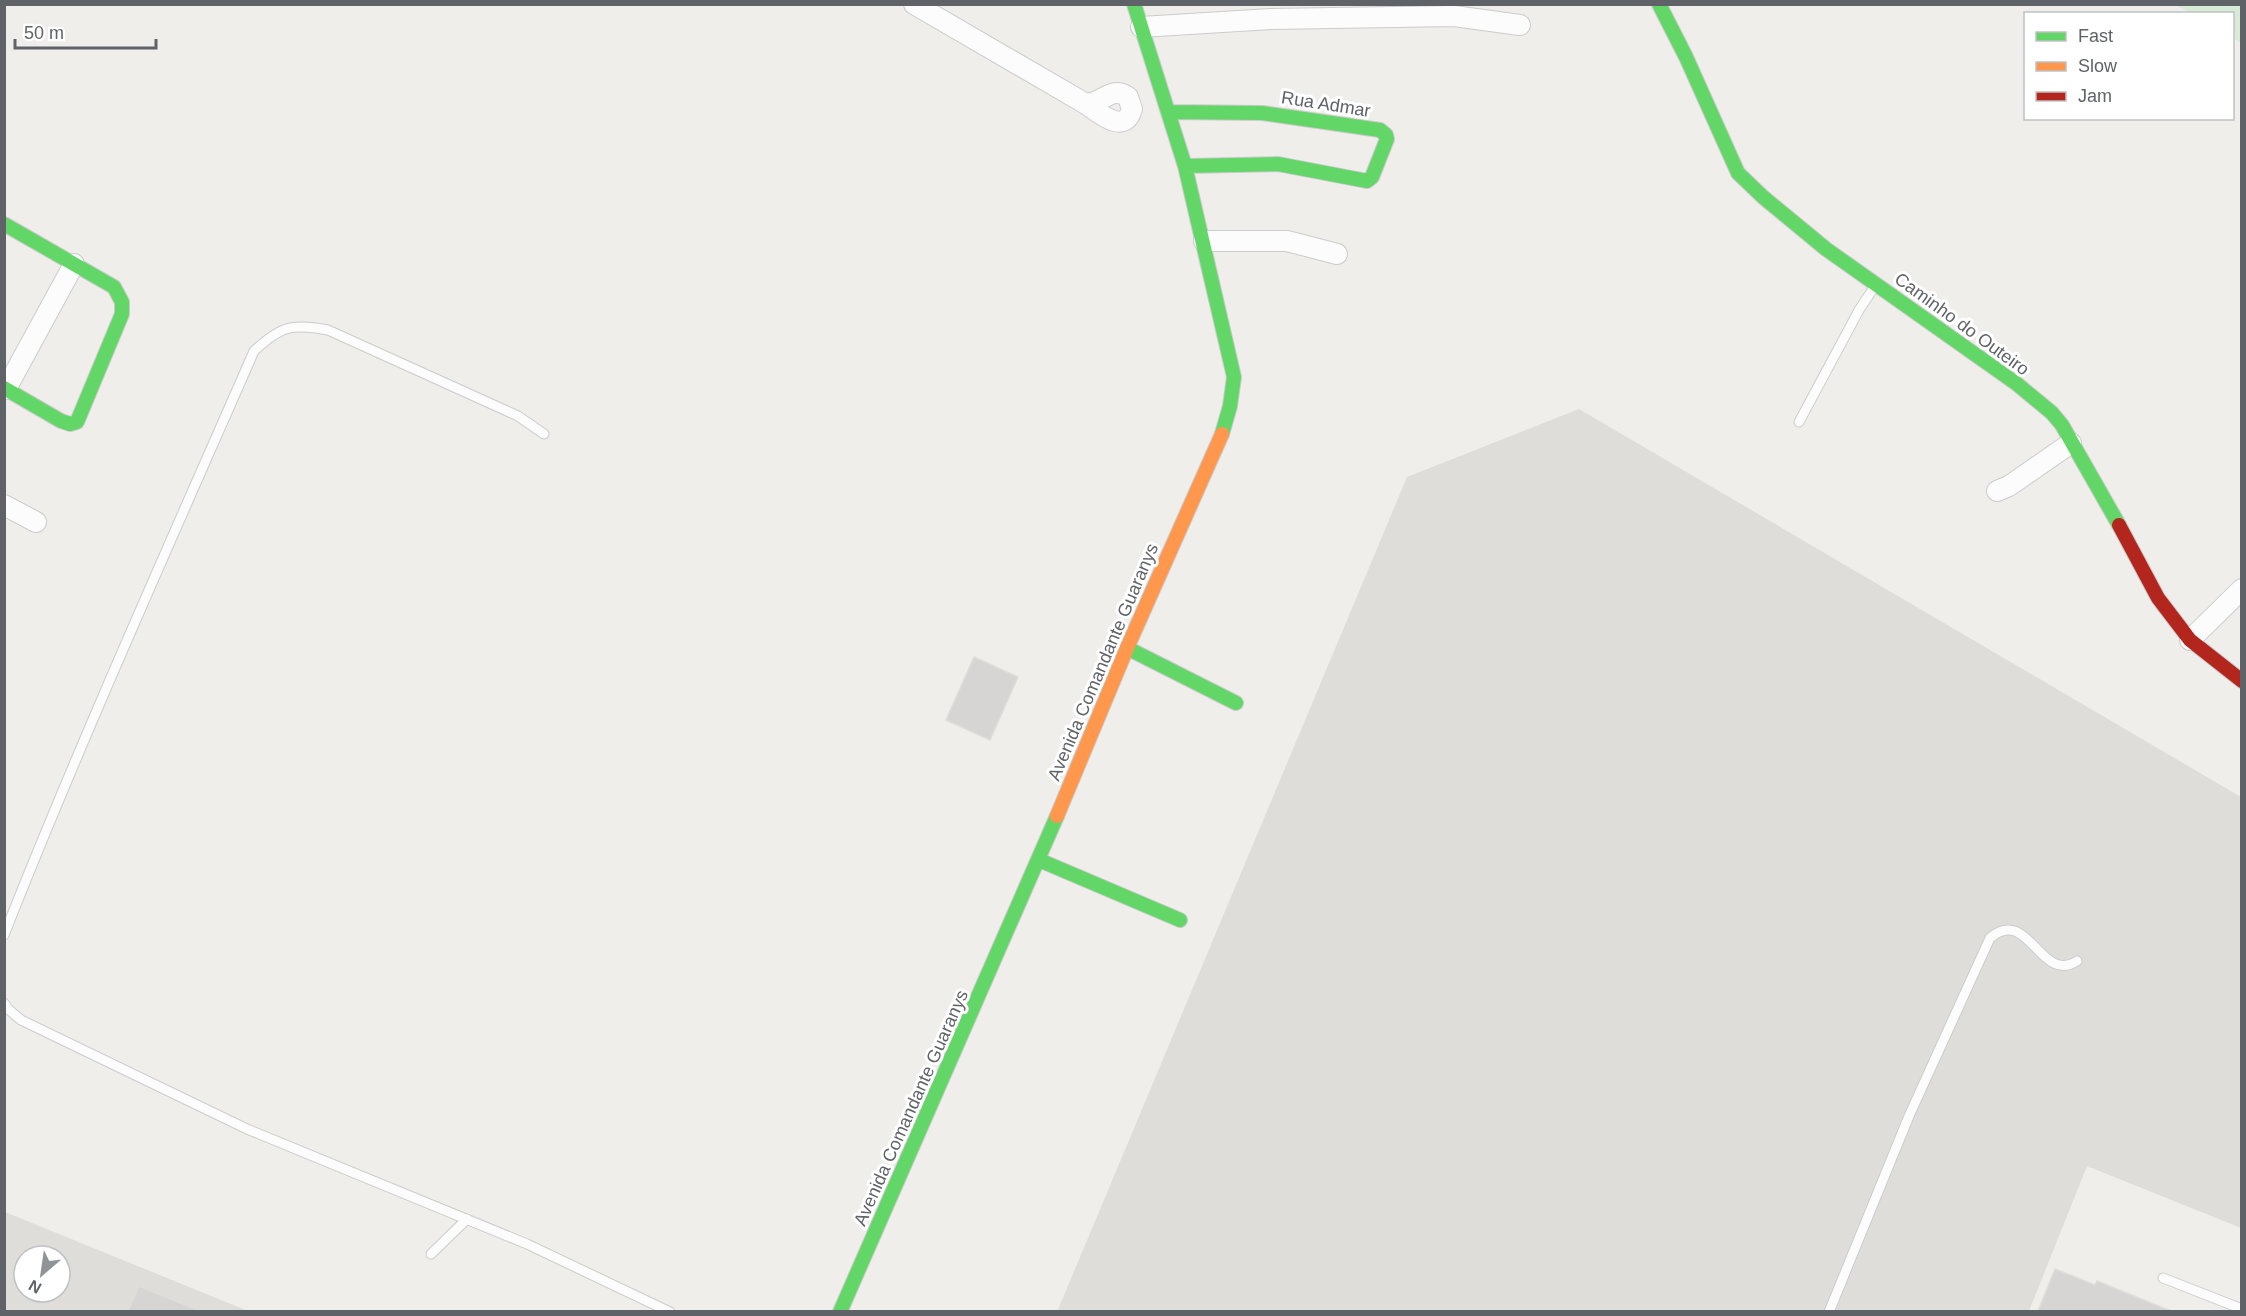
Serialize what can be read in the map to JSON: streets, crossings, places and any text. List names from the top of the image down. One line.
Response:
{"streets":{"street":["Rua Admar","Caminho do Outeiro","Avenida Comandante Guaranys"]},"crossings":[["Rua Admar","Avenida Comandante Guaranys"]],"legend":["Fast","Slow","Jam"],"scale_bar":"50 m","north":"bottom left"}
